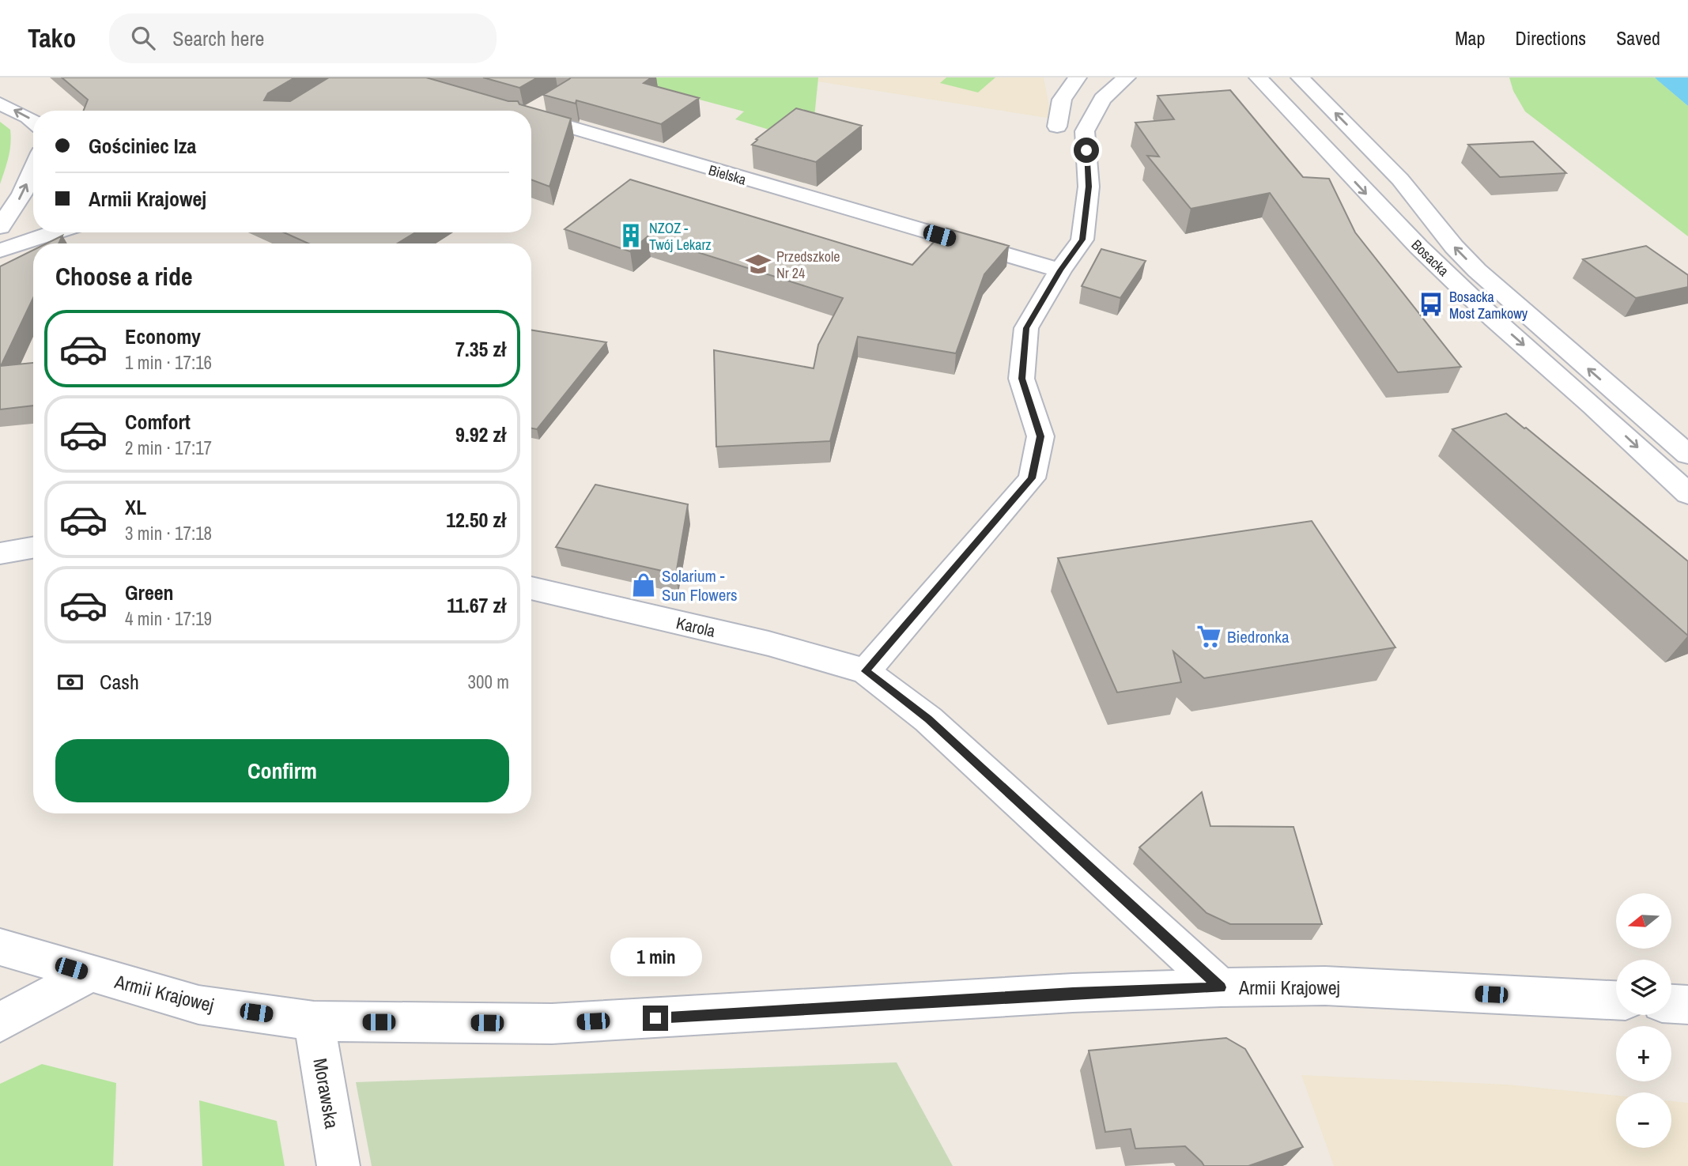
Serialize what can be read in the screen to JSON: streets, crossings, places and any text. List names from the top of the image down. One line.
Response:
{"streets":{"street":["Bielska","Bosacka","Karola","Armii Krajowej","Morawska"]},"crossings":[["Armii Krajowej","Morawska"]],"places":{"building":["NZOZ - Twój Lekarz"],"school or university":["Przedszkole Nr 24"],"bus stop":["Bosacka Most Zamkowy"],"shop":["Solarium - Sun Flowers"],"supermarket":["Biedronka"]},"north":"left","page":{"header":"Tako","search":"Search here","nav":["Map","Directions","Saved"],"banner":["Gościniec Iza","Armii Krajowej"],"heading":"Choose a ride","list":[{"name":"Economy","note":"1 min · 17:16","value":"7.35 zł"},{"name":"Comfort","note":"2 min · 17:17","value":"9.92 zł"},{"name":"XL","note":"3 min · 17:18","value":"12.50 zł"},{"name":"Green","note":"4 min · 17:19","value":"11.67 zł"}],"pay":["Cash","300 m"],"buttons":"Confirm","map_buttons":["+","−"],"bubble":"1 min"}}
